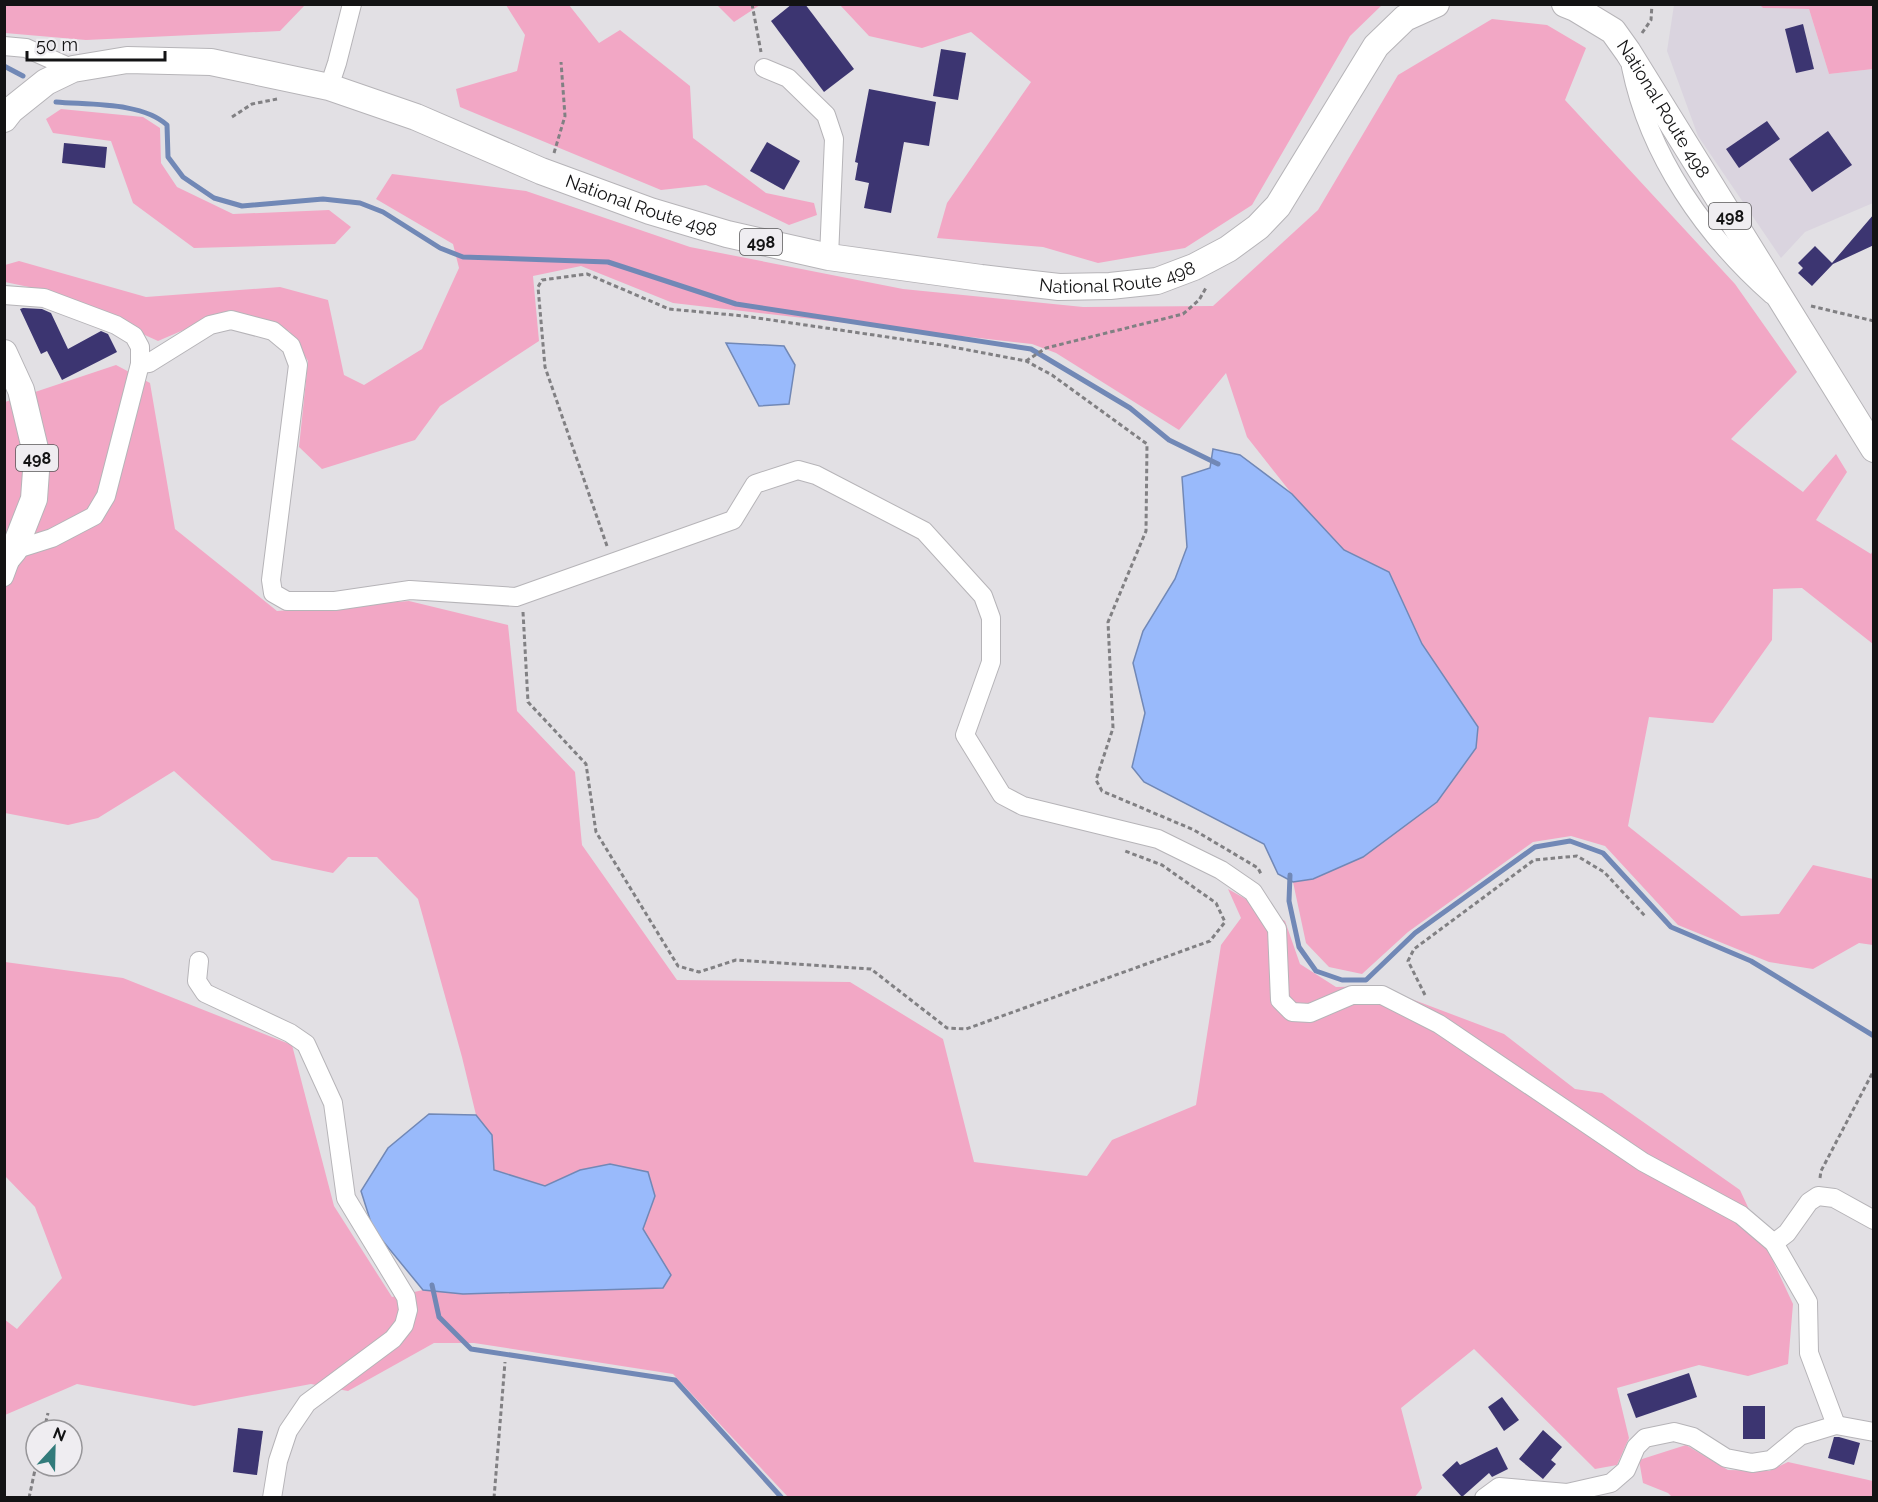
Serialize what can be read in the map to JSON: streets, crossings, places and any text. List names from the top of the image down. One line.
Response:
{"streets":{"highway":["National Route 498","498"]},"scale_bar":"50 m","north":"top"}
